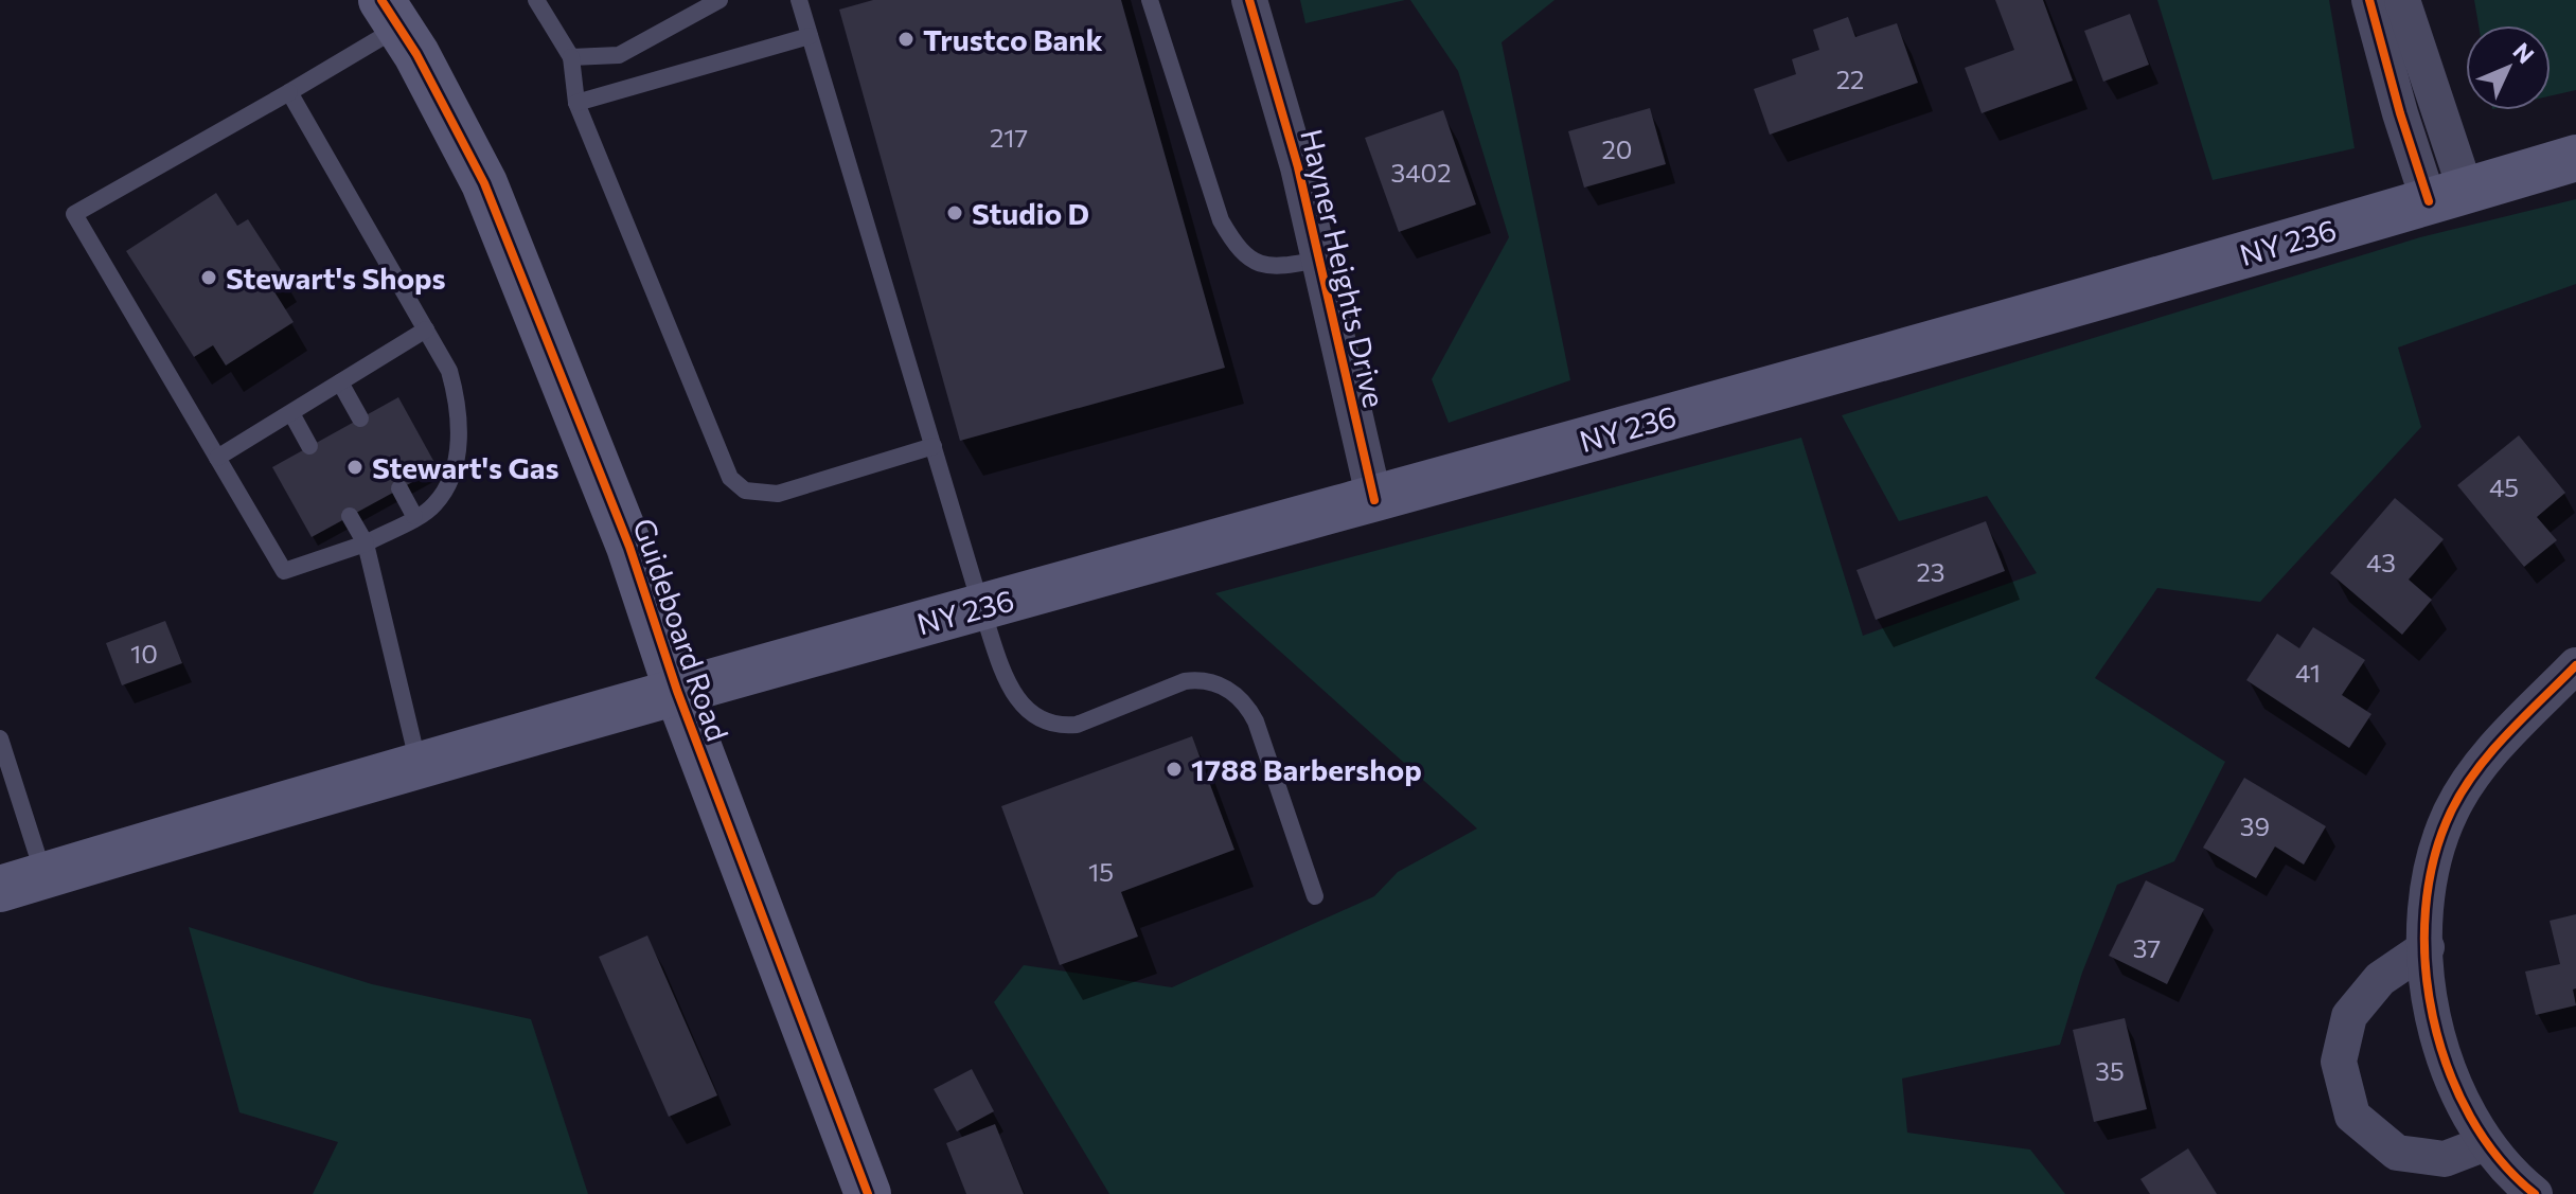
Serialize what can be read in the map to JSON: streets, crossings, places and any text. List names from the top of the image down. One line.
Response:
{"streets":{"main road":["NY 236","Guideboard Road"],"street":["Hayner Heights Drive"]},"crossings":[["NY 236","Hayner Heights Drive"],["NY 236","Guideboard Road"]],"places":["Trustco Bank","Studio D","Stewart's Shops","Stewart's Gas","1788 Barbershop"],"house_numbers":["22","217","20","3402","45","43","23","10","41","39","15","37","35"],"north":"top right"}
